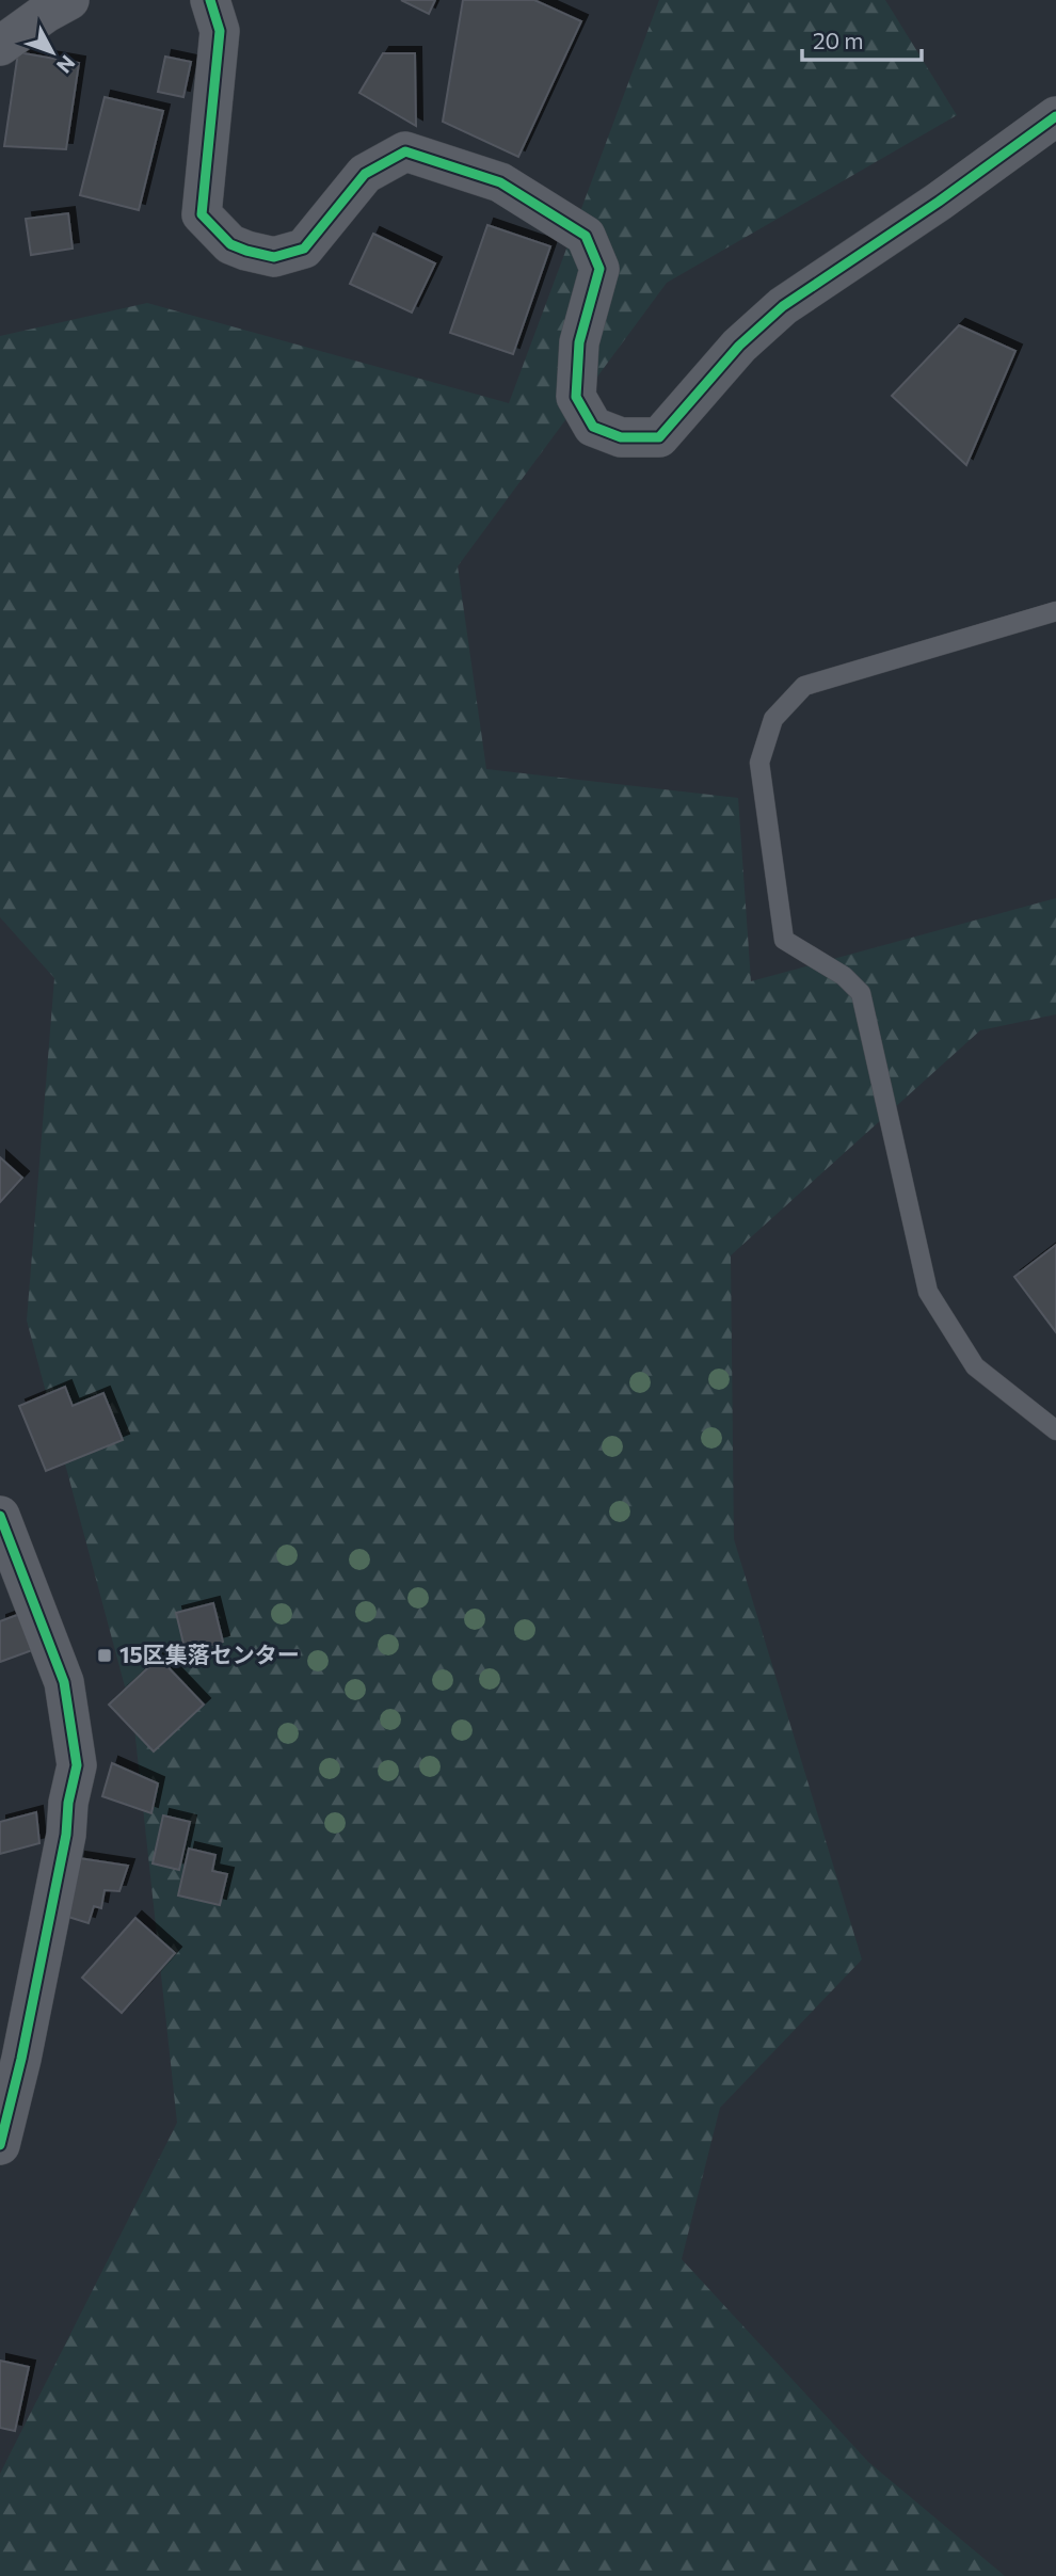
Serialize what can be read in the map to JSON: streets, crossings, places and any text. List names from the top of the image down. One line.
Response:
{"places":{"transit":["15区集落センター"]},"scale_bar":"20 m","north":"bottom right"}
